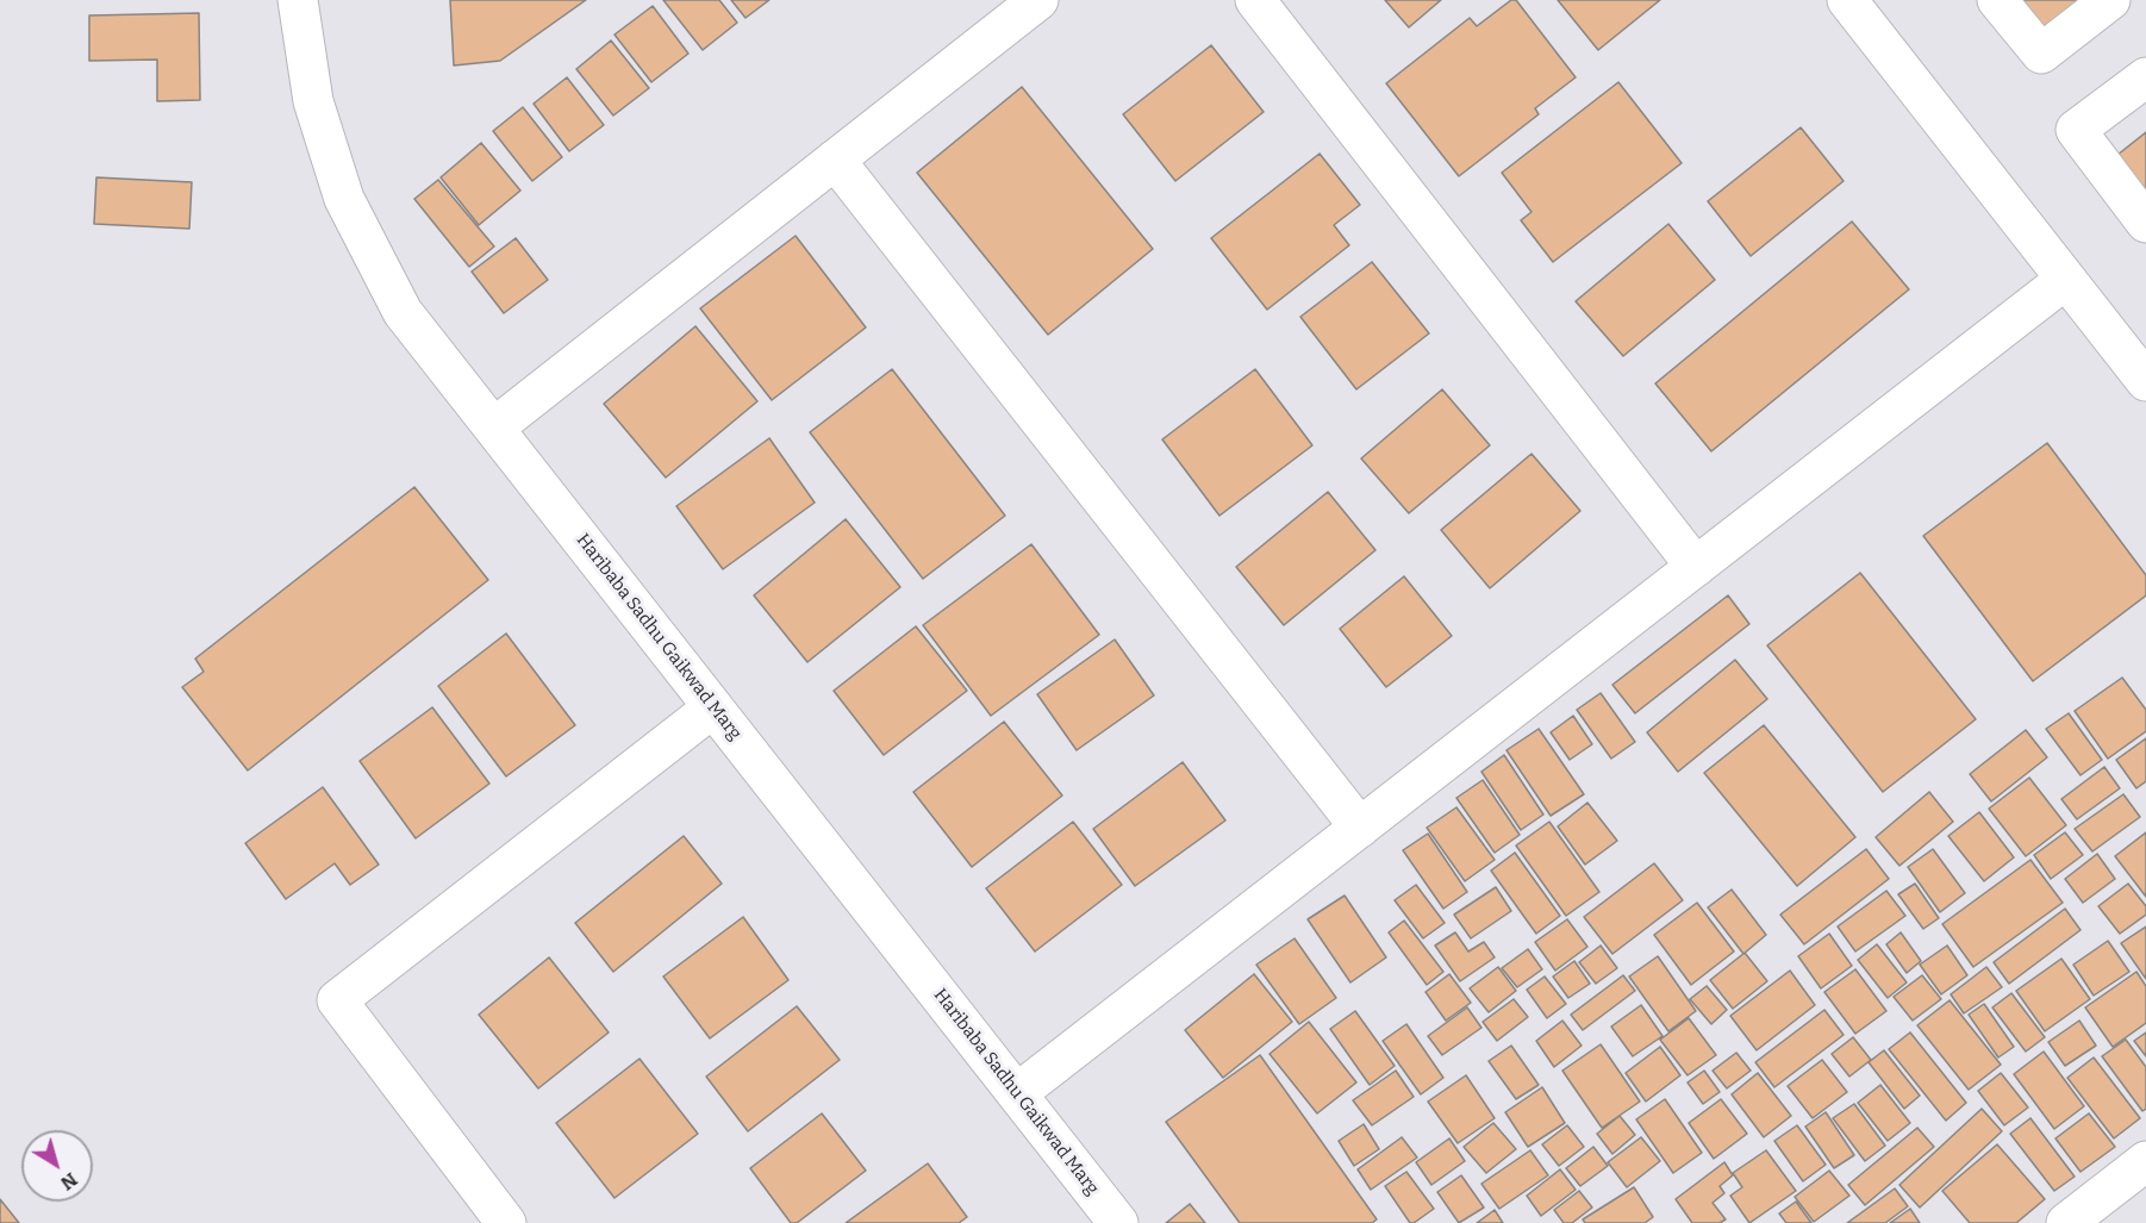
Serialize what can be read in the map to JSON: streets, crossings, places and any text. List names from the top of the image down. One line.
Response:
{"streets":{"main road":["Haribaba Sadhu Gaikwad Marg"]},"north":"bottom right"}
